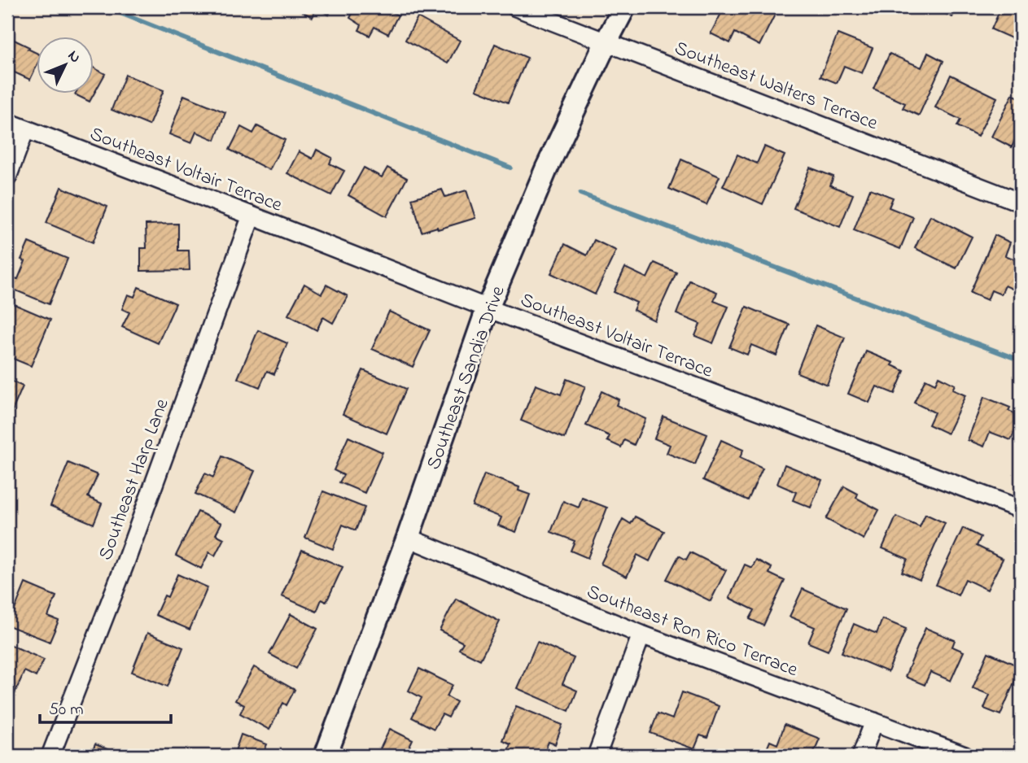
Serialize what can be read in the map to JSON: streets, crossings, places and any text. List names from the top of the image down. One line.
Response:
{"streets":{"street":["Southeast Walters Terrace","Southeast Voltair Terrace","Southeast Sandia Drive","Southeast Harp Lane","Southeast Ron Rico Terrace"]},"crossings":[["Southeast Walters Terrace","Southeast Sandia Drive"],["Southeast Voltair Terrace","Southeast Sandia Drive"],["Southeast Voltair Terrace","Southeast Harp Lane"],["Southeast Sandia Drive","Southeast Ron Rico Terrace"]],"scale_bar":"50 m","north":"top right"}
